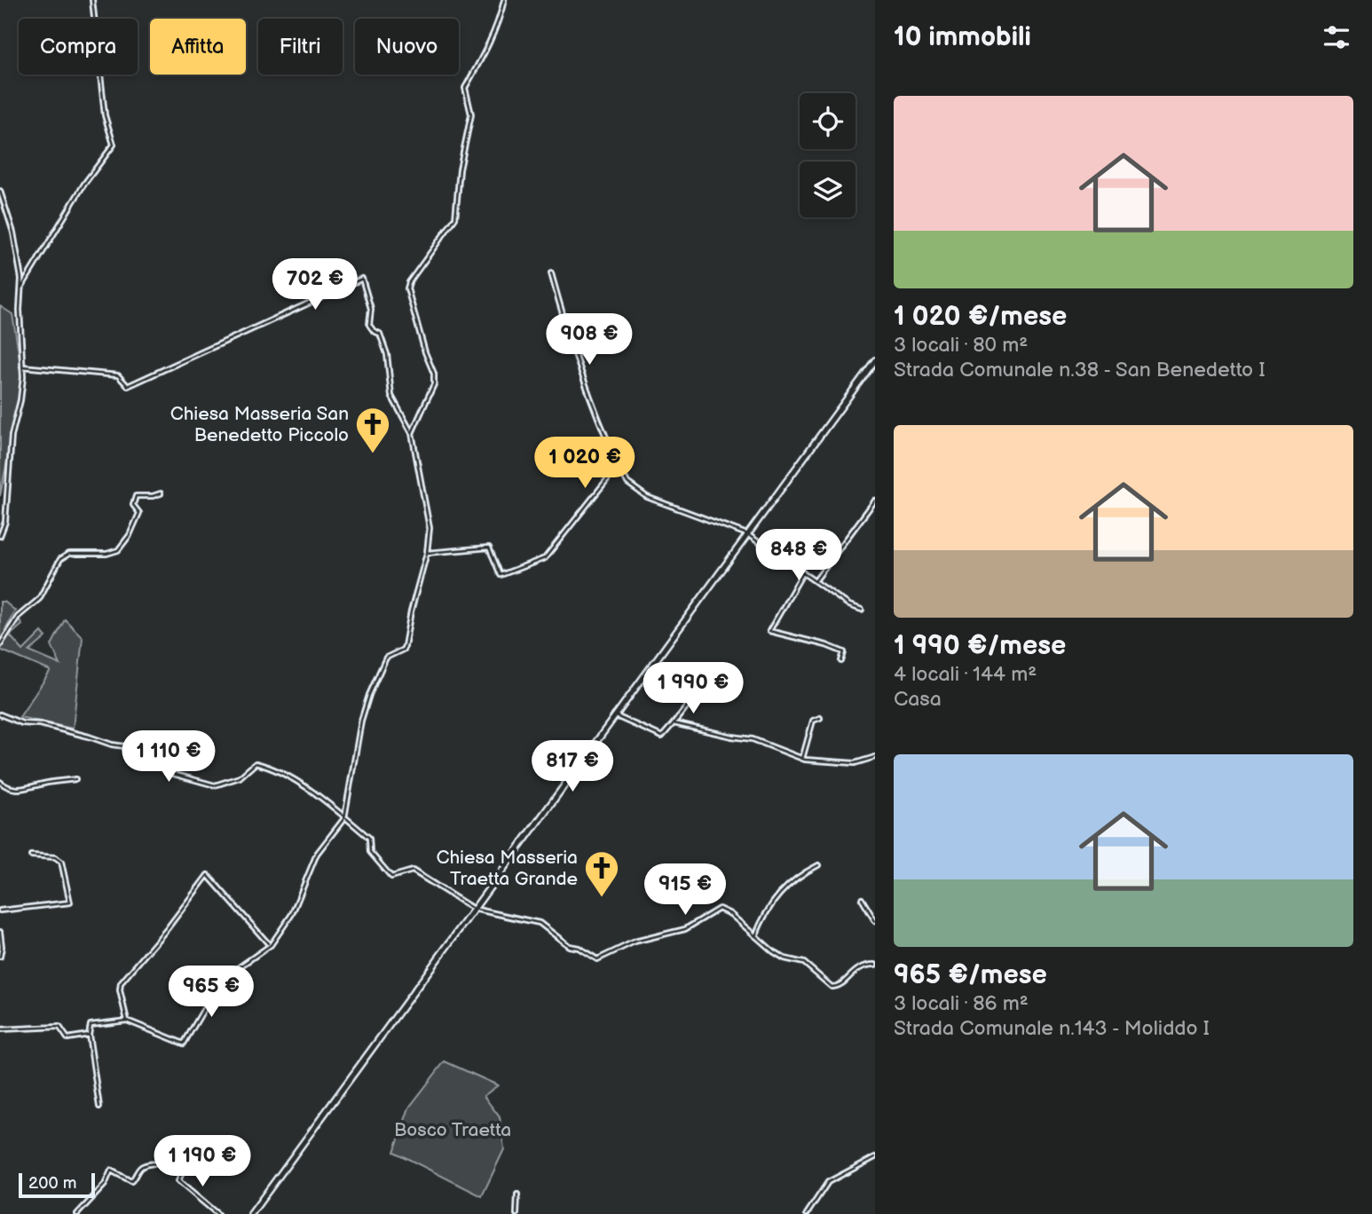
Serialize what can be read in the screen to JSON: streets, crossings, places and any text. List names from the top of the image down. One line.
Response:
{"parks":["Bosco Traetta"],"places":{"church":["Chiesa Masseria San Benedetto Piccolo","Chiesa Masseria Traetta Grande"]},"scale_bar":"200 m","page":{"heading":"10 immobili","chip":["Compra","Affitta","Filtri","Nuovo"],"list":[{"name":"1 020 €/mese","note":"3 locali · 80 m² · Strada Comunale n.38 - San Benedetto I"},{"name":"1 990 €/mese","note":"4 locali · 144 m² · Casa"},{"name":"965 €/mese","note":"3 locali · 86 m² · Strada Comunale n.143 - Moliddo I"}],"price":["702 €","908 €","1 020 €","848 €","1 990 €","1 110 €","817 €","915 €","965 €","1 190 €"],"scale":"200 m"}}
